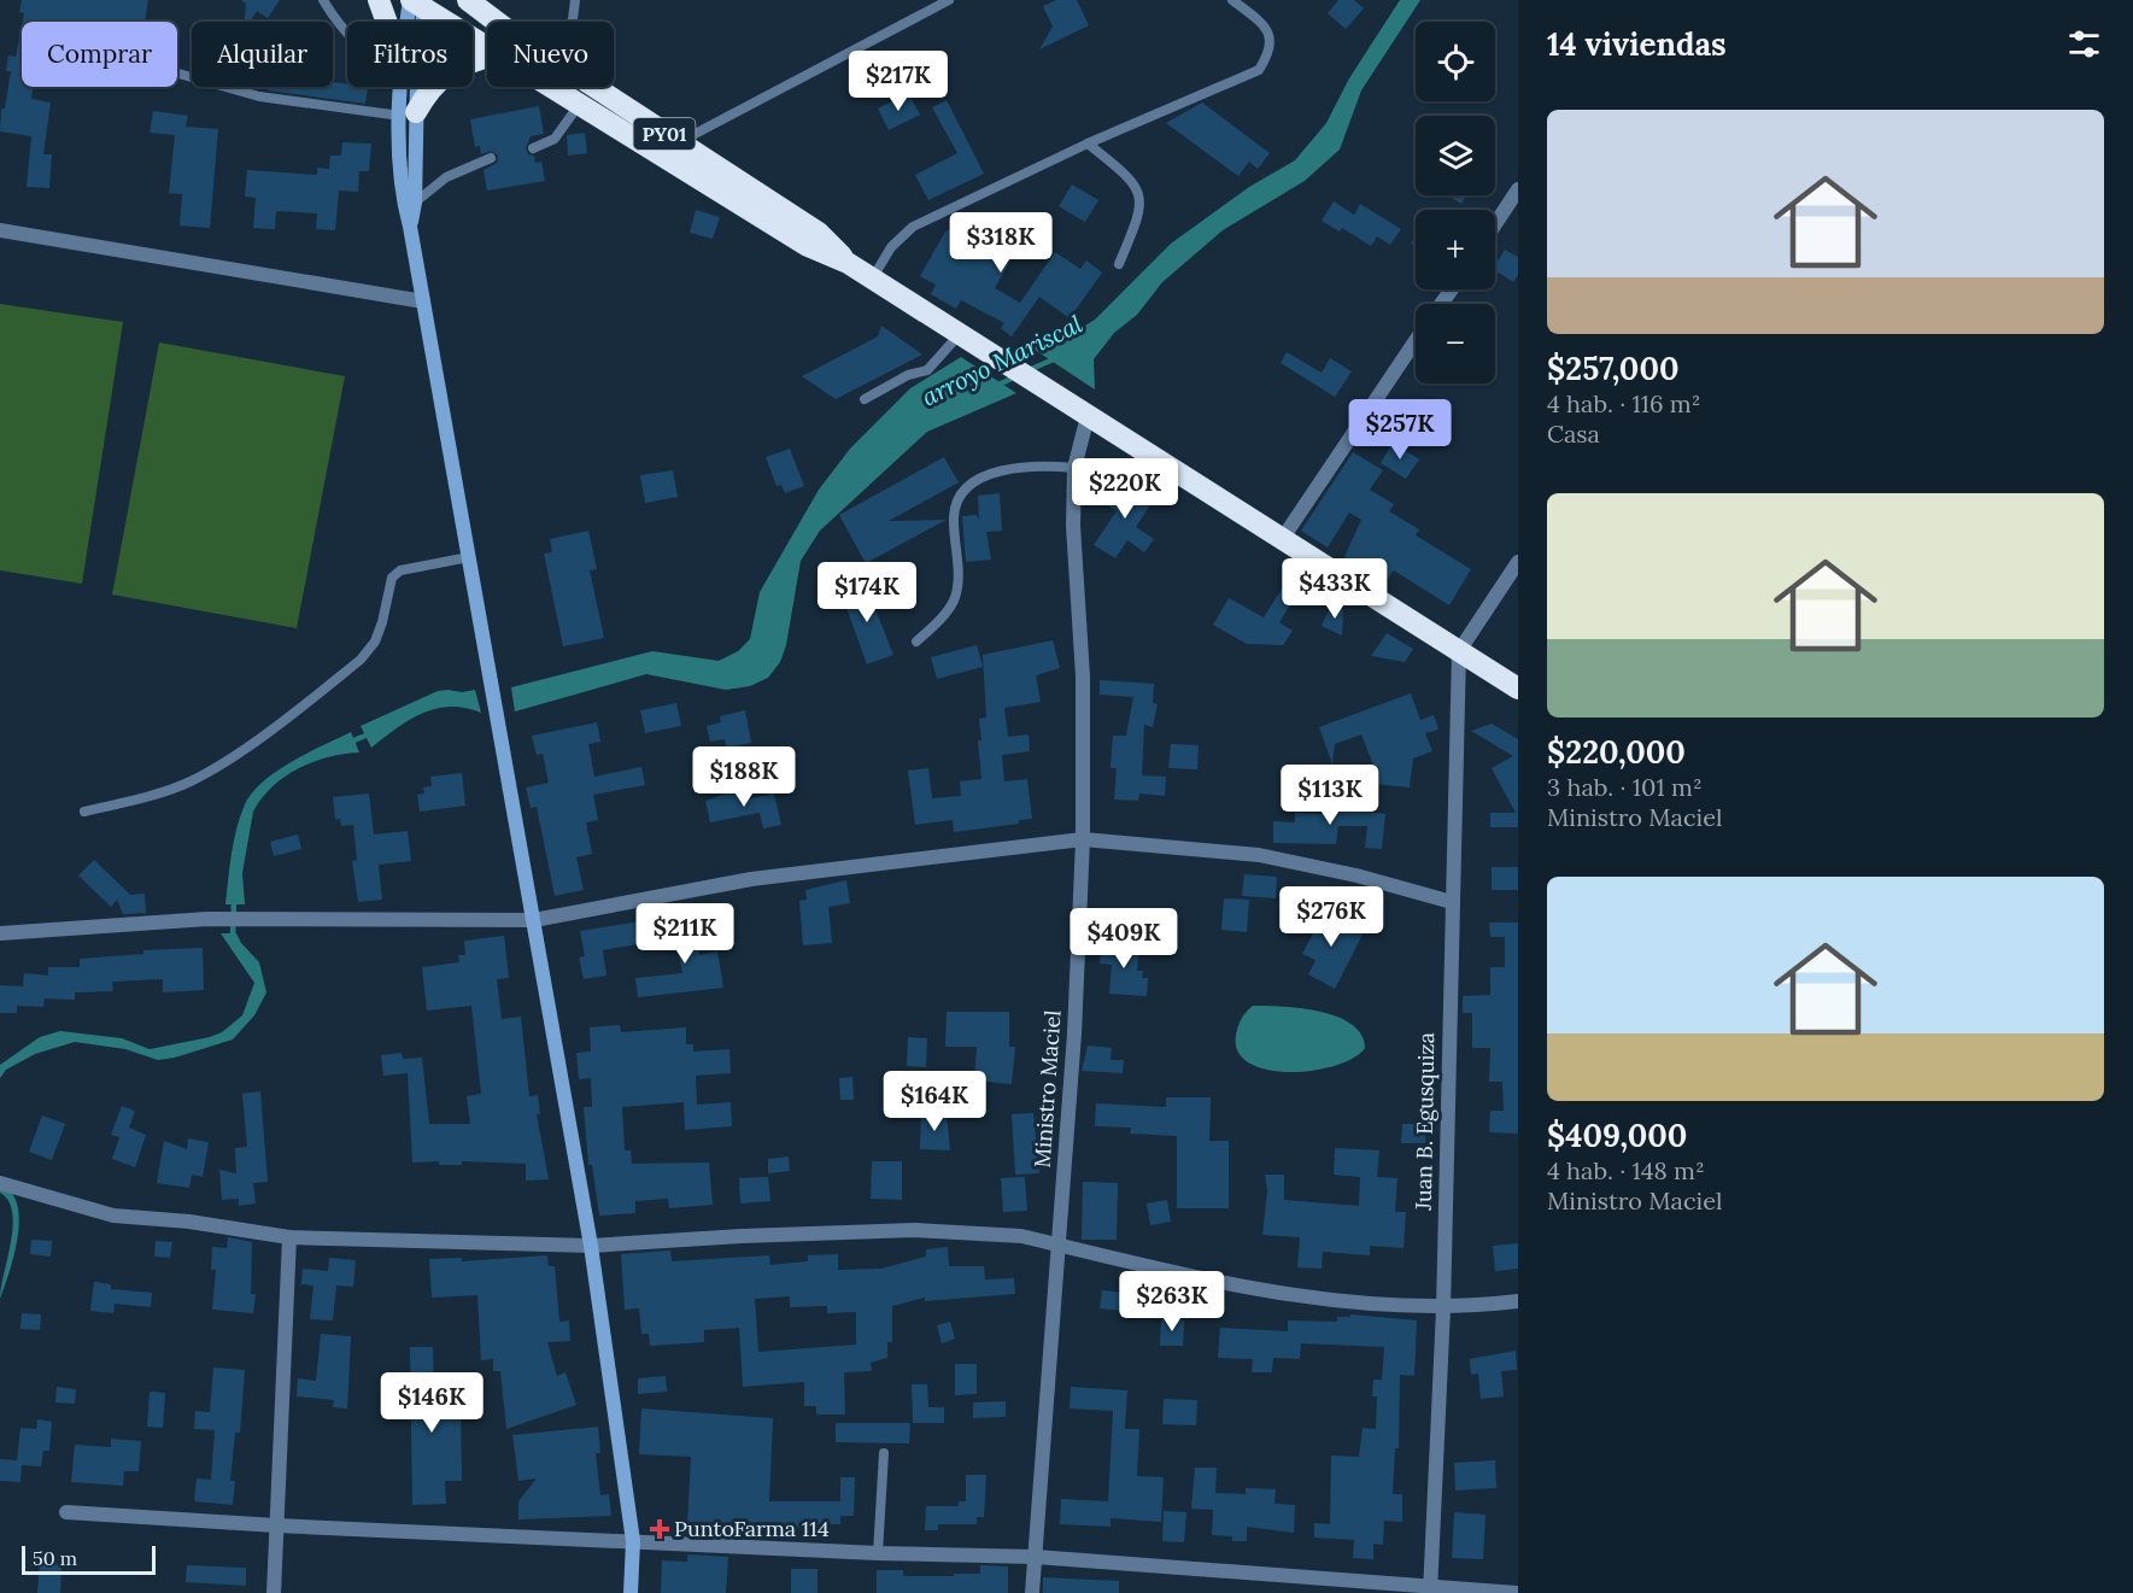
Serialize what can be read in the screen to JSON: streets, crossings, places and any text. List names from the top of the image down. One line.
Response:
{"streets":{"highway":["PY01"],"street":["Ministro Maciel","Juan B. Egusquiza"]},"crossings":[["PY01","Ministro Maciel"],["PY01","Juan B. Egusquiza"]],"water":["arroyo Mariscal"],"places":{"health":["PuntoFarma 114"]},"scale_bar":"50 m","page":{"heading":"14 viviendas","map_buttons":["+","−"],"chip":["Comprar","Alquilar","Filtros","Nuevo"],"price":["$217K","$318K","$257K","$220K","$433K","$174K","$188K","$113K","$276K","$211K","$409K","$164K","$263K","$146K"],"list":[{"name":"$257,000","note":"4 hab. · 116 m² · Casa"},{"name":"$220,000","note":"3 hab. · 101 m² · Ministro Maciel"},{"name":"$409,000","note":"4 hab. · 148 m² · Ministro Maciel"}],"scale":"50 m"}}
